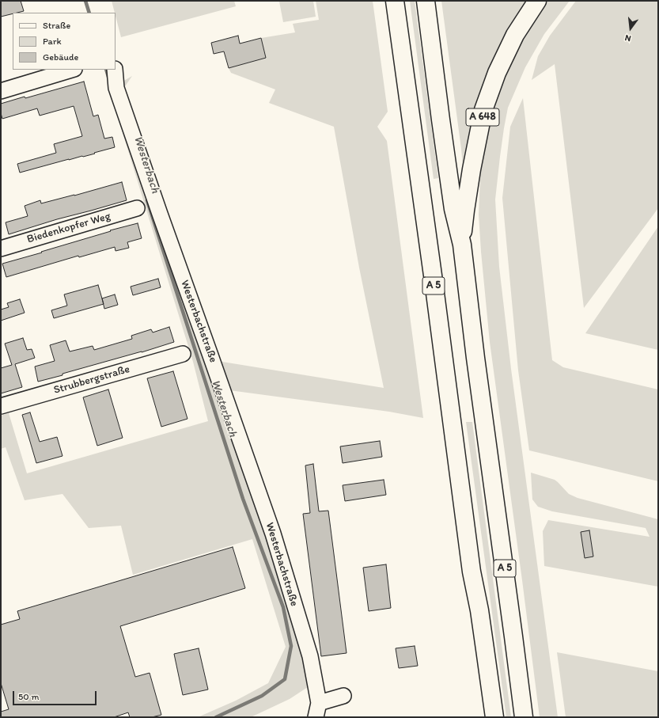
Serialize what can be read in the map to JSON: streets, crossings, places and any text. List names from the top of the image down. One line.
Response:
{"streets":{"highway":["A 648","A 5"],"street":["Biedenkopfer Weg","Westerbachstraße","Strubbergstraße"]},"crossings":[["A 648","A 5"]],"water":["Westerbach"],"legend":["Straße","Park","Gebäude"],"scale_bar":"50 m","north":"bottom"}
